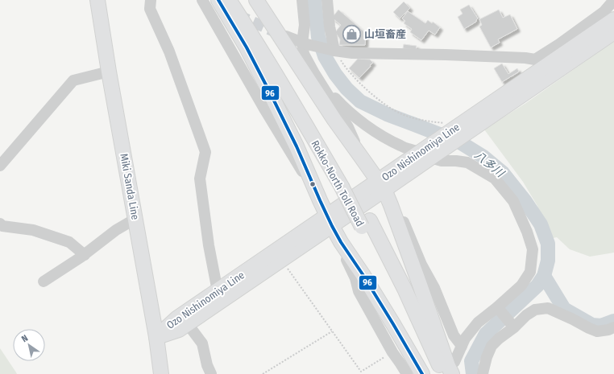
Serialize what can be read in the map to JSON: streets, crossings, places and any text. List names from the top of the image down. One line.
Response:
{"streets":{"main road":["Ozo Nishinomiya Line","Rokko-North Toll Road","Miki Sanda Line"]},"crossings":[["Ozo Nishinomiya Line","Miki Sanda Line"]],"water":["八多川"],"places":{"shop":["山垣畜産"]},"lines":["transit line 96"],"north":"top left"}
